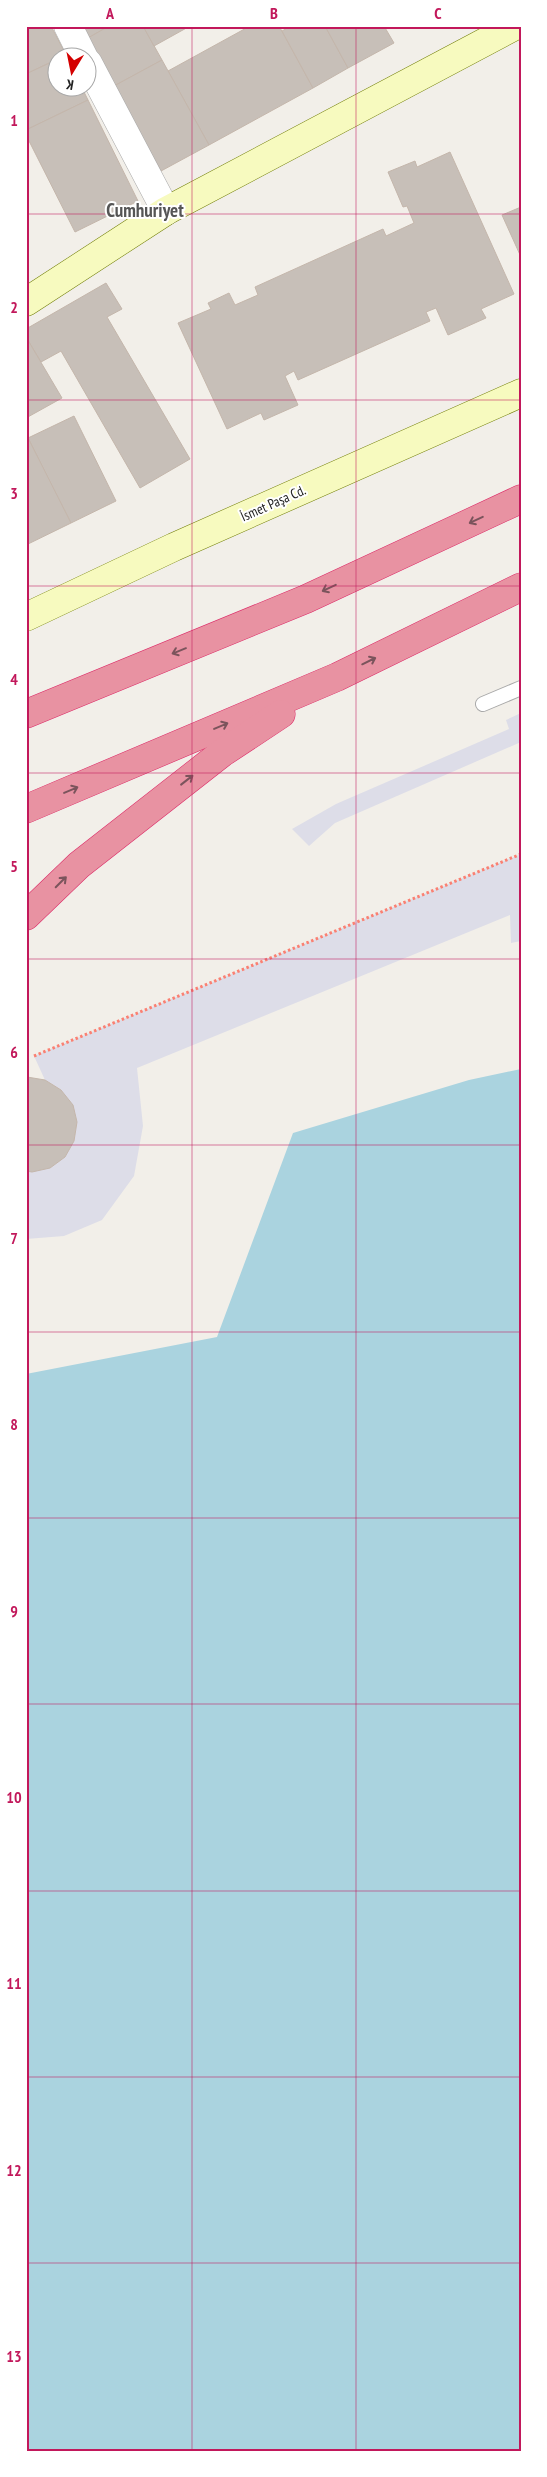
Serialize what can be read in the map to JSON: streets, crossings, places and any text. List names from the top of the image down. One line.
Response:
{"streets":{"street":["İsmet Paşa Cd."]},"districts":["Cumhuriyet"],"north":"bottom","grid":{"columns":["A","B","C"],"rows":["1","2","3","4","5","6","7","8","9","10","11","12","13"]}}
